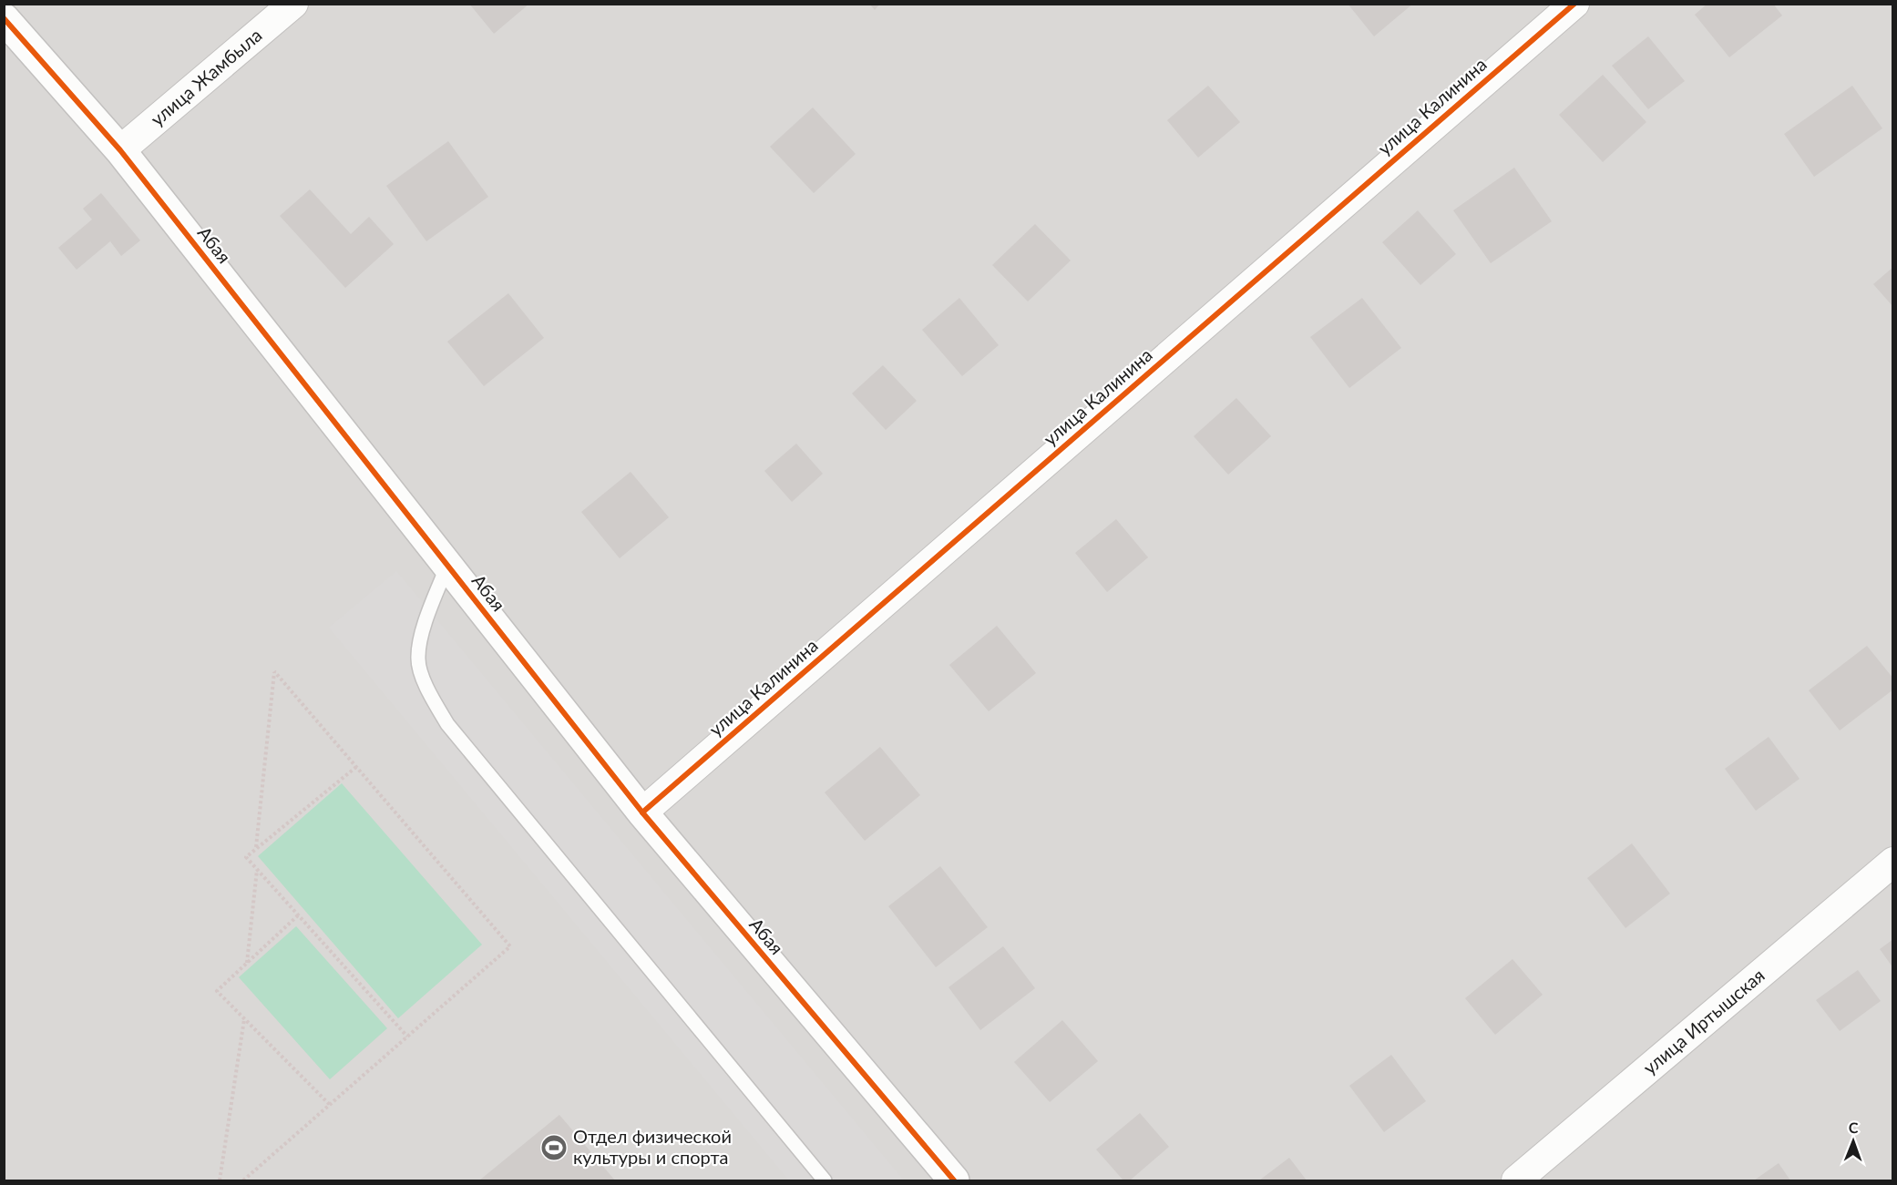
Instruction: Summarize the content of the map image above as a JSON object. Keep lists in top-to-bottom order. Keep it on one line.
{"streets":{"street":["улица Жамбыла","улица Калинина","Абая","улица Иртышская"]},"crossings":[["улица Жамбыла","Абая"],["улица Калинина","Абая"]],"places":{"sports":["Отдел физической культуры и спорта"]},"north":"top"}
